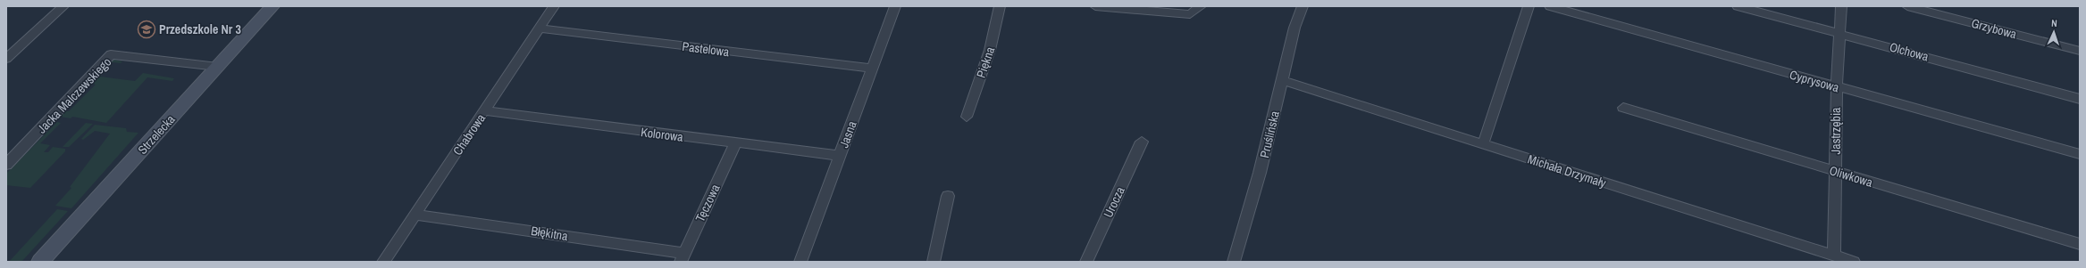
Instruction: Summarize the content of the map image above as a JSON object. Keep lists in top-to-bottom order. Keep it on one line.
{"streets":{"street":["Grzybowa","Pastelowa","Olchowa","Piękna","Cyprysowa","Jacka Malczewskiego","Jastrzębia","Strzelecka","Chabrowa","Kolorowa","Jasna","Pruślińska","Michała Drzymały","Oliwkowa","Urocza","Tęczowa","Błękitna"]},"crossings":[["Pastelowa","Chabrowa"],["Pastelowa","Jasna"],["Olchowa","Jastrzębia"],["Cyprysowa","Jastrzębia"],["Jacka Malczewskiego","Strzelecka"],["Jastrzębia","Michała Drzymały"],["Jastrzębia","Oliwkowa"],["Chabrowa","Kolorowa"],["Chabrowa","Błękitna"],["Kolorowa","Jasna"],["Kolorowa","Tęczowa"],["Pruślińska","Michała Drzymały"],["Tęczowa","Błękitna"]],"places":{"school or university":["Przedszkole Nr 3"]},"north":"top"}
